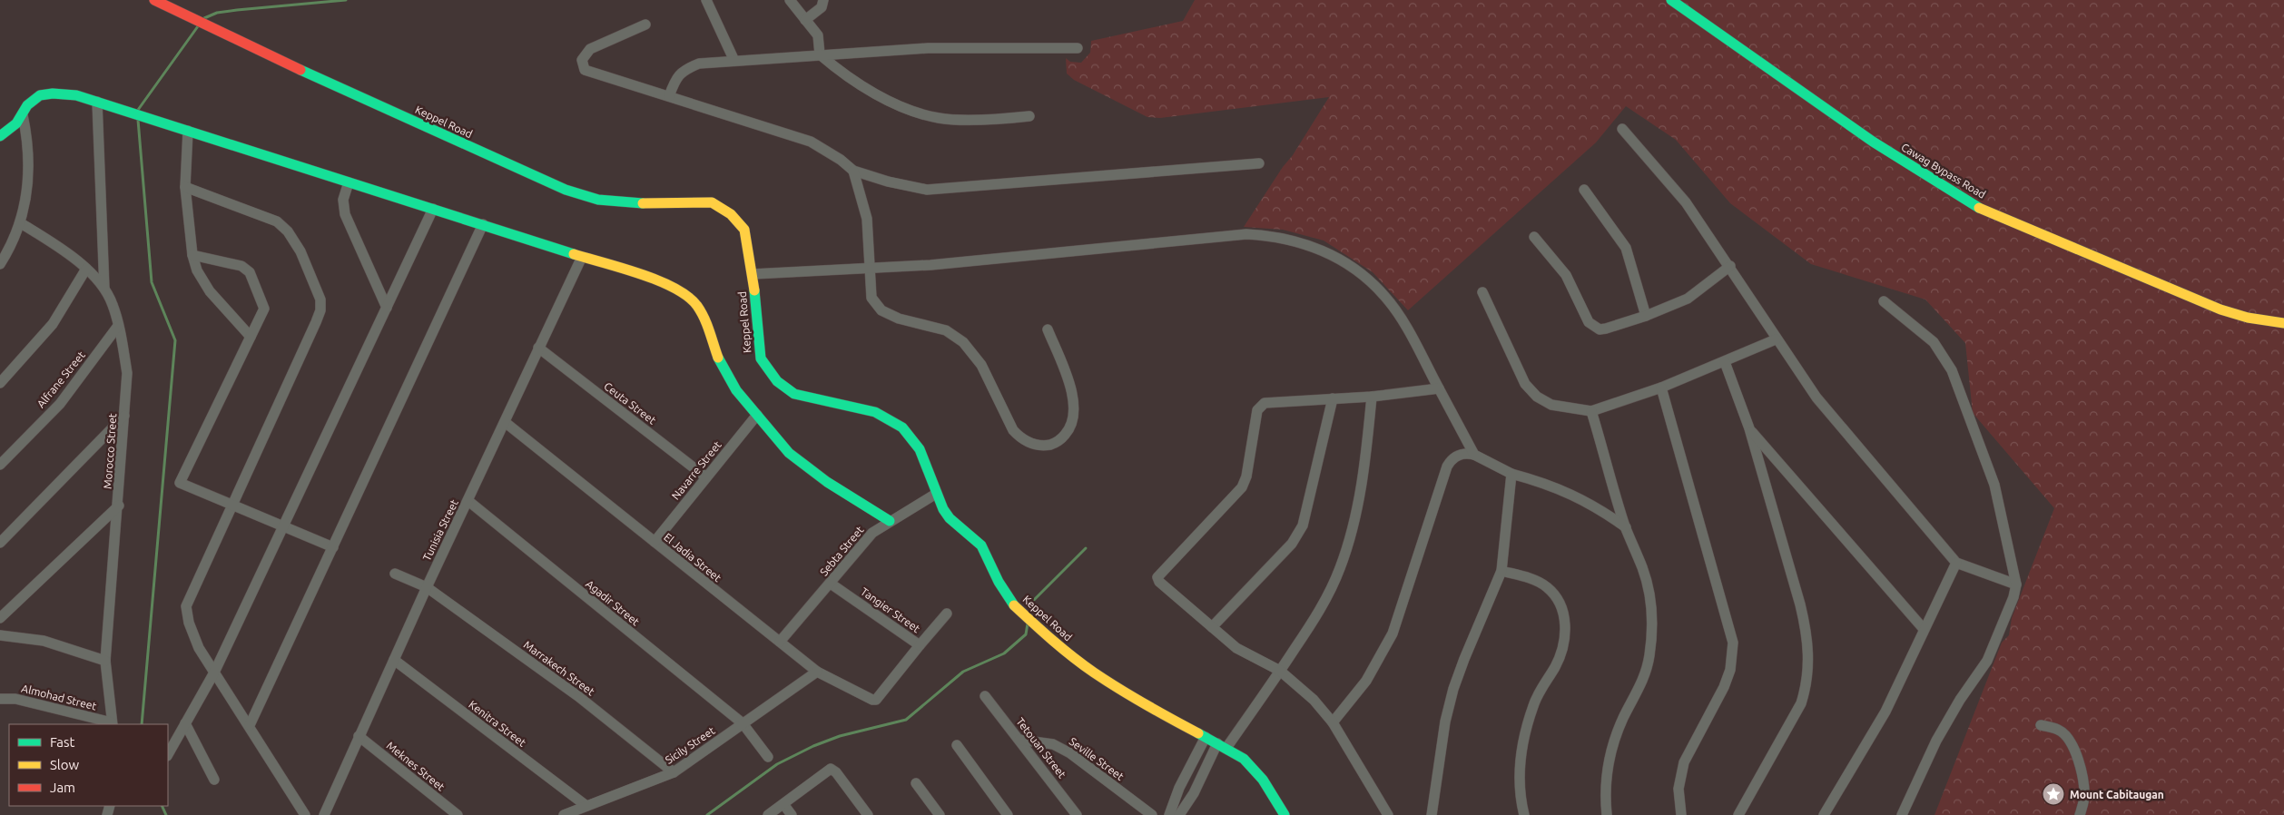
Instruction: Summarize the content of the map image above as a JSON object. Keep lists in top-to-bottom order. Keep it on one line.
{"streets":{"street":["Keppel Road","Cawag Bypass Road","Alfrane Street","Ceuta Street","Morocco Street","Navarre Street","Tunisia Street","Sebta Street","El Jadia Street","Agadir Street","Tangier Street","Marrakech Street","Almohad Street","Kenitra Street","Sicily Street","Tetouan Street","Seville Street","Meknes Street"]},"crossings":[["Keppel Road","Sebta Street"],["Alfrane Street","Morocco Street"],["Ceuta Street","Navarre Street"],["Ceuta Street","Tunisia Street"],["Morocco Street","Almohad Street"],["Navarre Street","El Jadia Street"],["Tunisia Street","El Jadia Street"],["Tunisia Street","Agadir Street"],["Tunisia Street","Marrakech Street"],["Tunisia Street","Kenitra Street"],["Tunisia Street","Meknes Street"],["Sebta Street","El Jadia Street"],["Sebta Street","Tangier Street"],["El Jadia Street","Tangier Street"],["El Jadia Street","Sicily Street"],["Agadir Street","Sicily Street"],["Marrakech Street","Sicily Street"],["Kenitra Street","Sicily Street"],["Tetouan Street","Seville Street"]],"places":{"place":["Mount Cabitaugan"]},"legend":["Fast","Slow","Jam"]}
